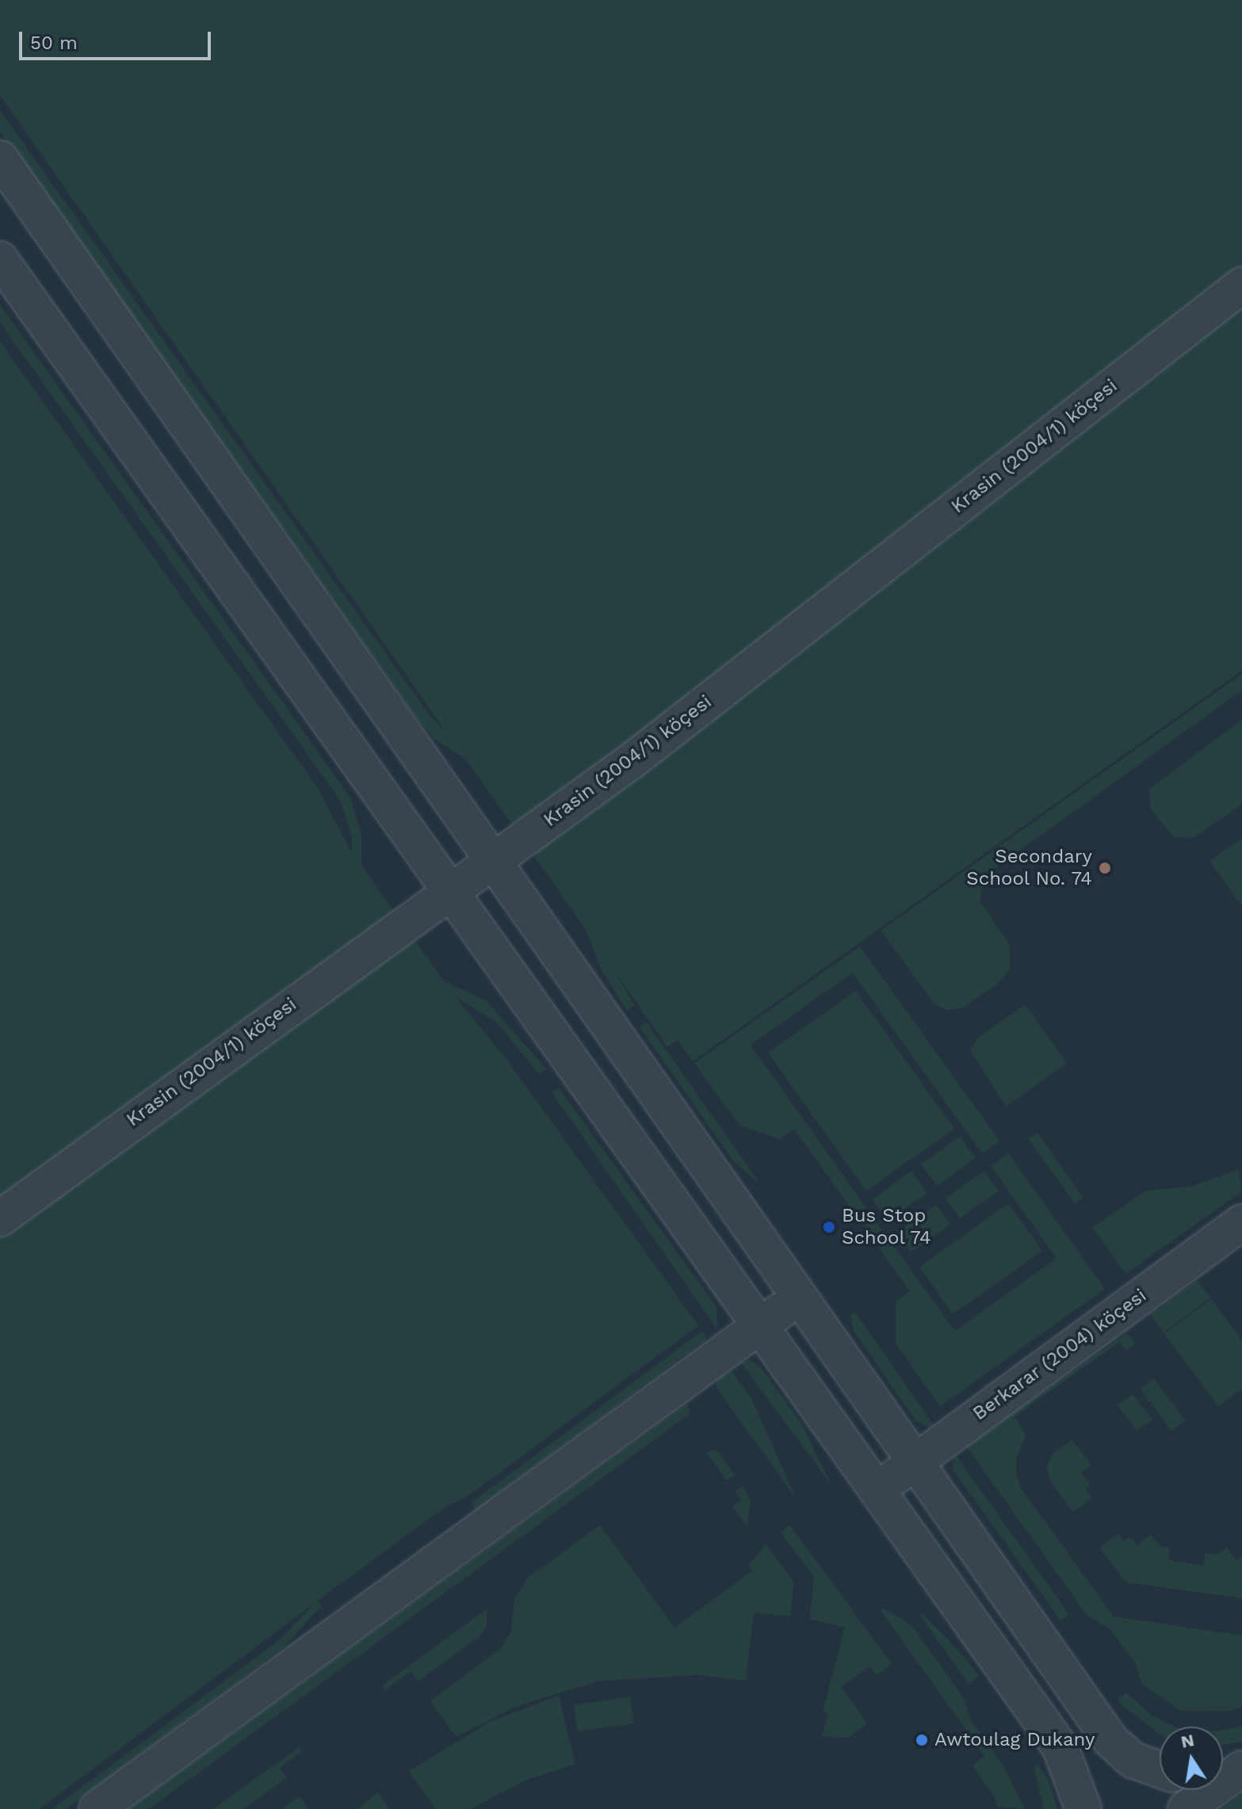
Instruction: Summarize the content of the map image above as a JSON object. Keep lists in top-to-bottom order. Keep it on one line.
{"streets":{"street":["Krasin (2004/1) köçesi","Berkarar (2004) köçesi"]},"places":["Secondary School No. 74","Bus Stop School 74","Awtoulag Dukany"],"scale_bar":"50 m","north":"top"}
